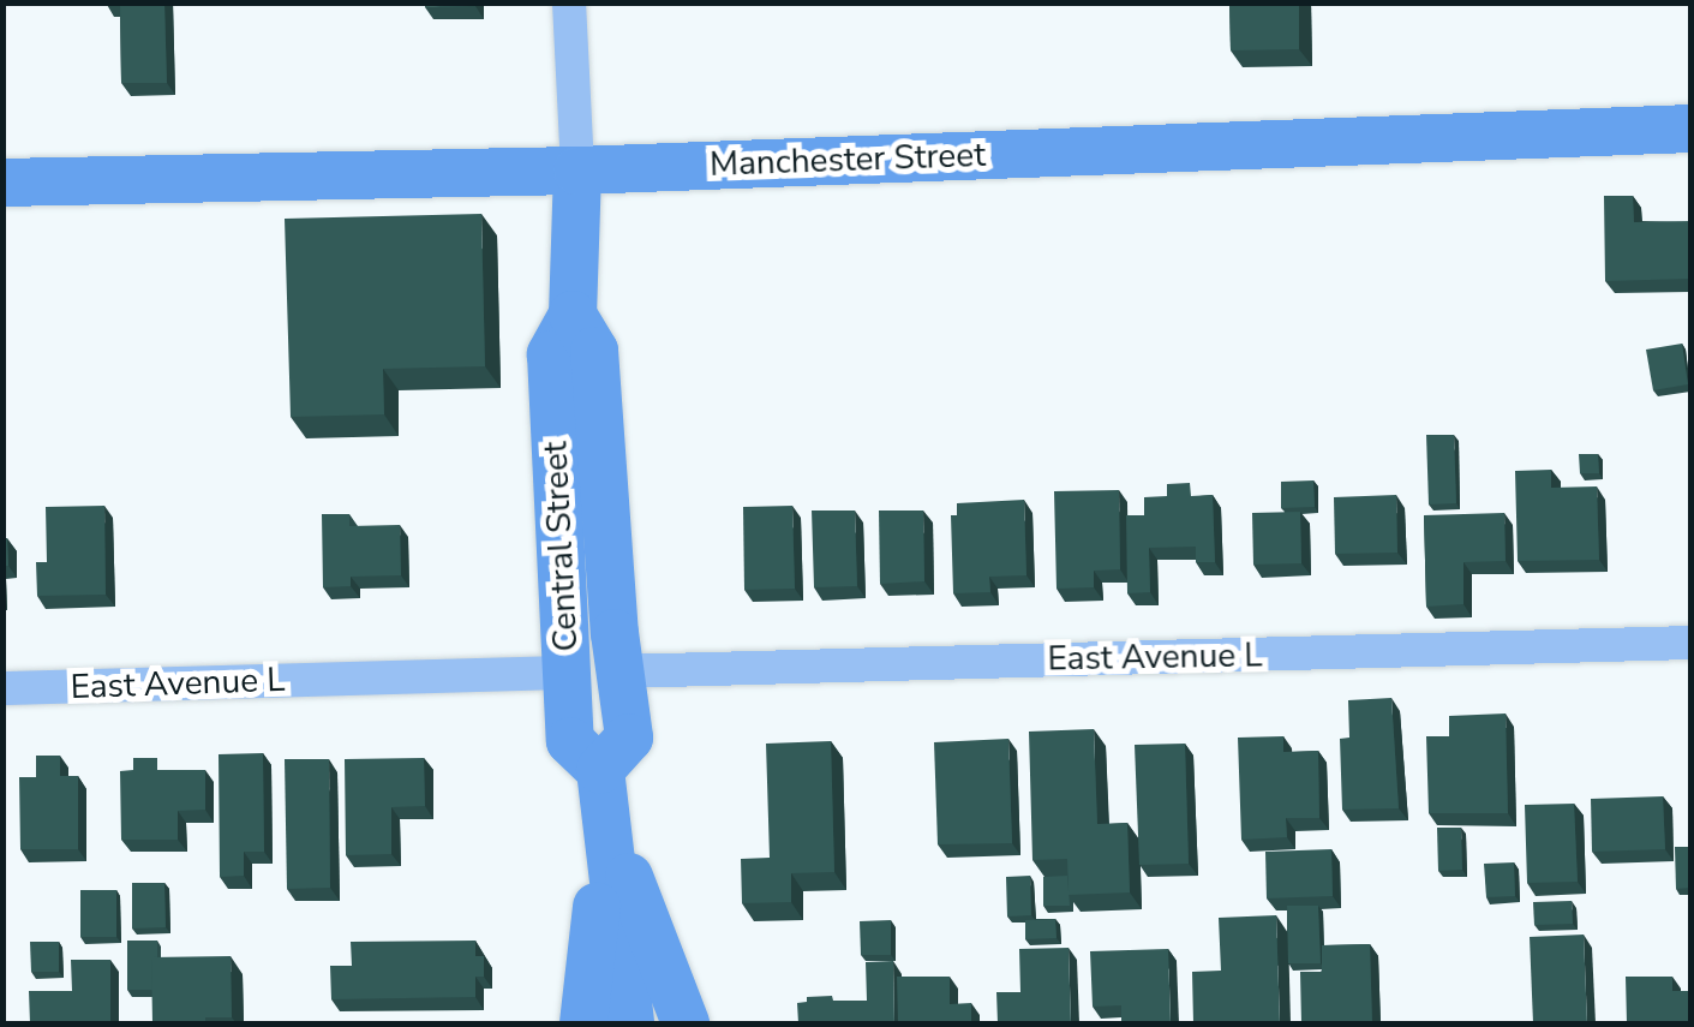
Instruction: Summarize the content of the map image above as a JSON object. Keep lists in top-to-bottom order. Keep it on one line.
{"streets":{"main road":["Manchester Street","Central Street"],"street":["East Avenue L"]},"crossings":[["Manchester Street","Central Street"],["Central Street","East Avenue L"]]}
